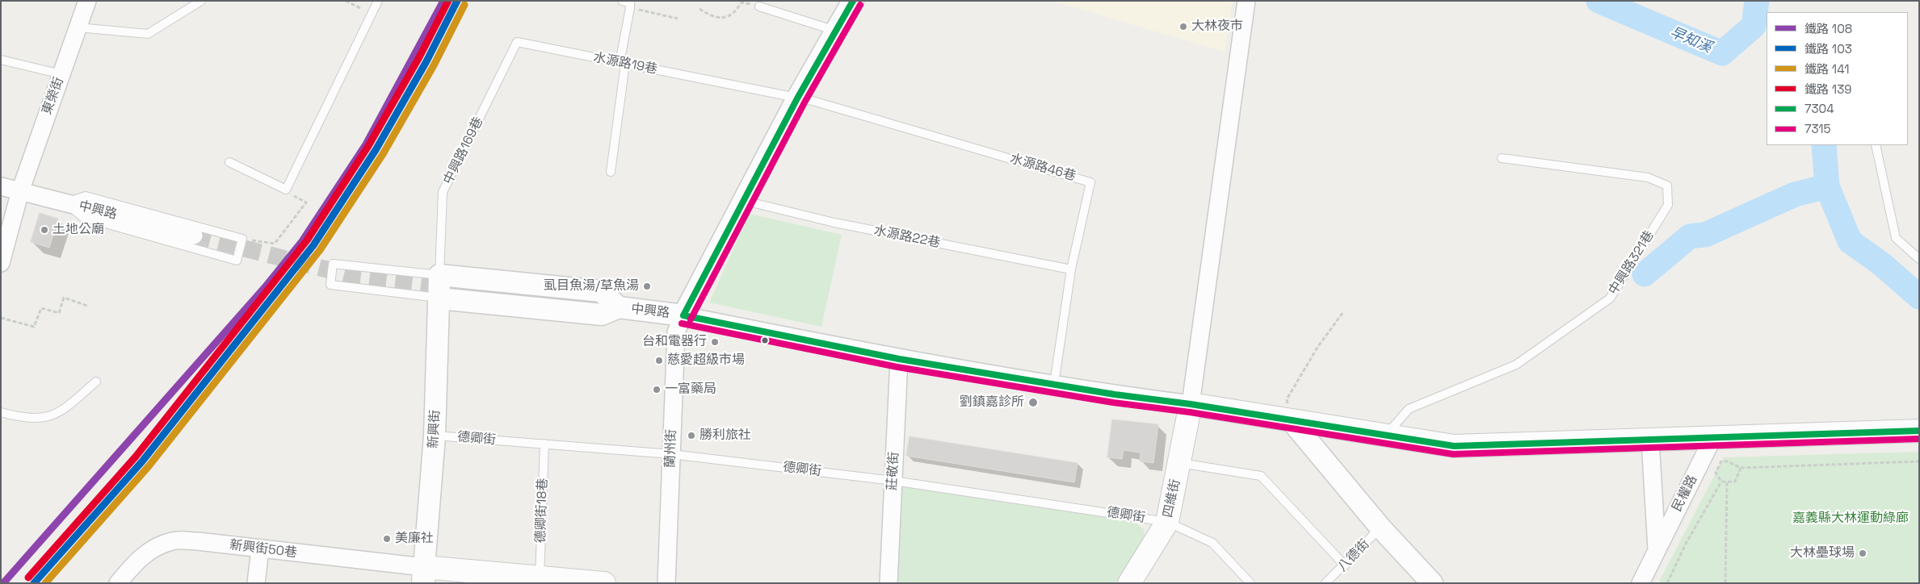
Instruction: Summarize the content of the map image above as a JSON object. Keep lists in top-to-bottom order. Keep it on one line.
{"streets":{"main road":["中興路","四維街"],"street":["東榮街","新興街","蘭州街","莊敬街","民權路","新興街50巷"],"lane":["水源路19巷","中興路169巷","水源路46巷","水源路22巷","中興路321巷","德卿街","德卿街18巷","八德街"]},"crossings":[["水源路19巷","中興路169巷"],["水源路19巷","水源路46巷"],["東榮街","中興路"],["中興路169巷","新興街"],["水源路46巷","中興路"],["水源路46巷","水源路22巷"],["中興路","中興路321巷"],["中興路","蘭州街"],["中興路","莊敬街"],["中興路","民權路"],["中興路","四維街"],["新興街","德卿街"],["新興街","新興街50巷"],["德卿街","蘭州街"],["德卿街","莊敬街"],["德卿街","四維街"],["德卿街","德卿街18巷"]],"water":["早知溪"],"parks":["嘉義縣大林運動綠廊"],"places":["大林夜市","土地公廟","虱目魚湯/草魚湯","台和電器行","慈愛超級市場","一富藥局","劉鎮嘉診所","勝利旅社","美廉社","大林壘球場"],"lines":["rail line 108","rail line 103","rail line 139","transit line 7304","rail line 141","transit line 7315"],"legend":["鐵路 108","鐵路 103","鐵路 141","鐵路 139","7304","7315"]}
